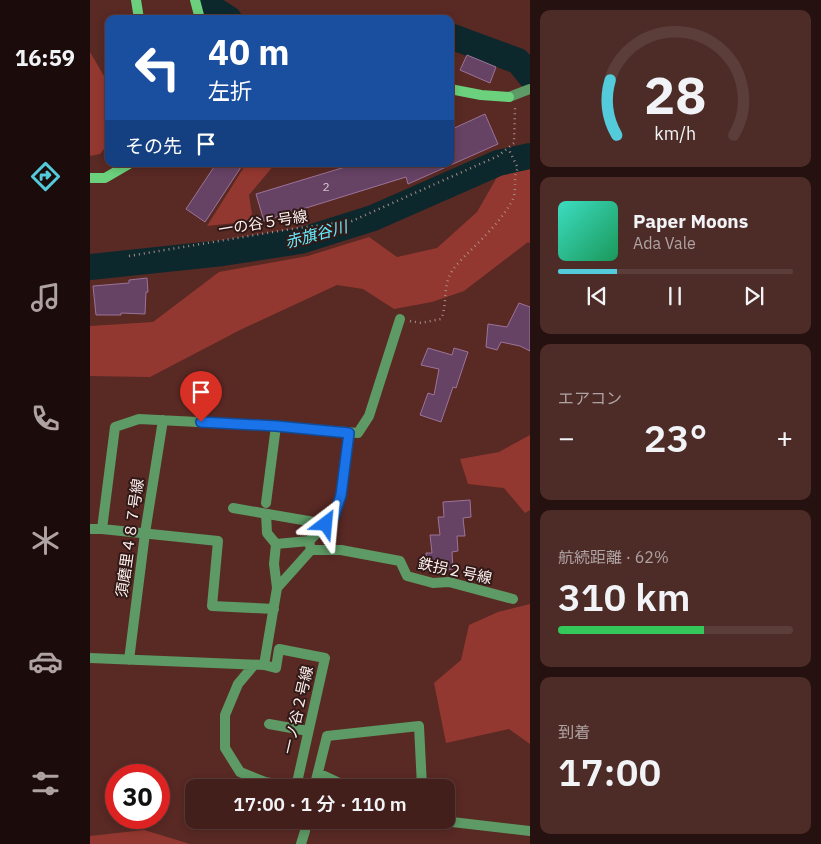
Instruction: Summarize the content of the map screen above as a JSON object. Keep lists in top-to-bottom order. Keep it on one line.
{"streets":{"street":["須磨里４８７号線","鉄拐２号線","一ノ谷２号線"],"path":["一の谷５号線"]},"water":["赤旗谷川"],"house_numbers":["2"],"page":{"tabs":"16:59","turn":["40 m","左折"],"then":"その先","song":["Paper Moons","Ada Vale"],"tile":["エアコン",["航続距離 · 62%","310 km"],["到着","17:00"]],"heat":["−","23°","+"],"limit":"30","trip":"17:00 · 1 分 · 110 m","gauge":["28","km/h"]}}
